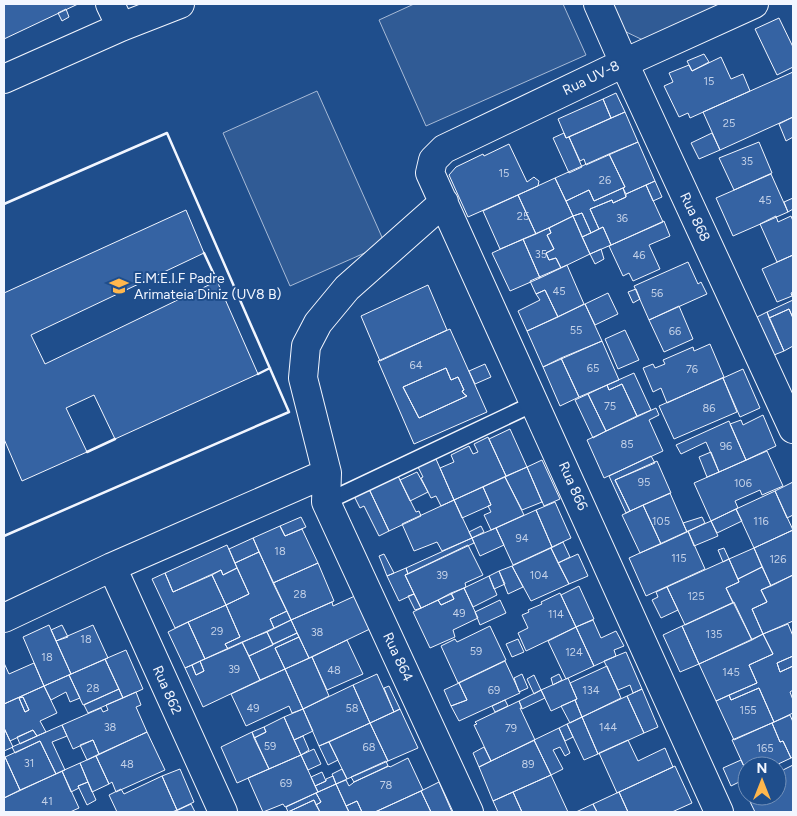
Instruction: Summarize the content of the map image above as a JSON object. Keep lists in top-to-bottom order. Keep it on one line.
{"streets":{"street":["Rua UV-8","Rua 868","Rua 866","Rua 864","Rua 862"]},"crossings":[["Rua UV-8","Rua 868"],["Rua UV-8","Rua 866"]],"places":{"school or university":["E.M.E.I.F Padre Arimateia Diniz (UV8 B)"]},"house_numbers":["15","25","35","15","26","45","25","36","35","46","45","56","55","66","64","65","76","75","86","85","96","95","106","105","116","94","18","115","126","39","104","28","125","49","114","29","38","135","18","59","124","18","39","48","145","28","69","134","49","58","155","38","144","79","59","68","165","31","48","89","69","78","41"],"north":"top"}
